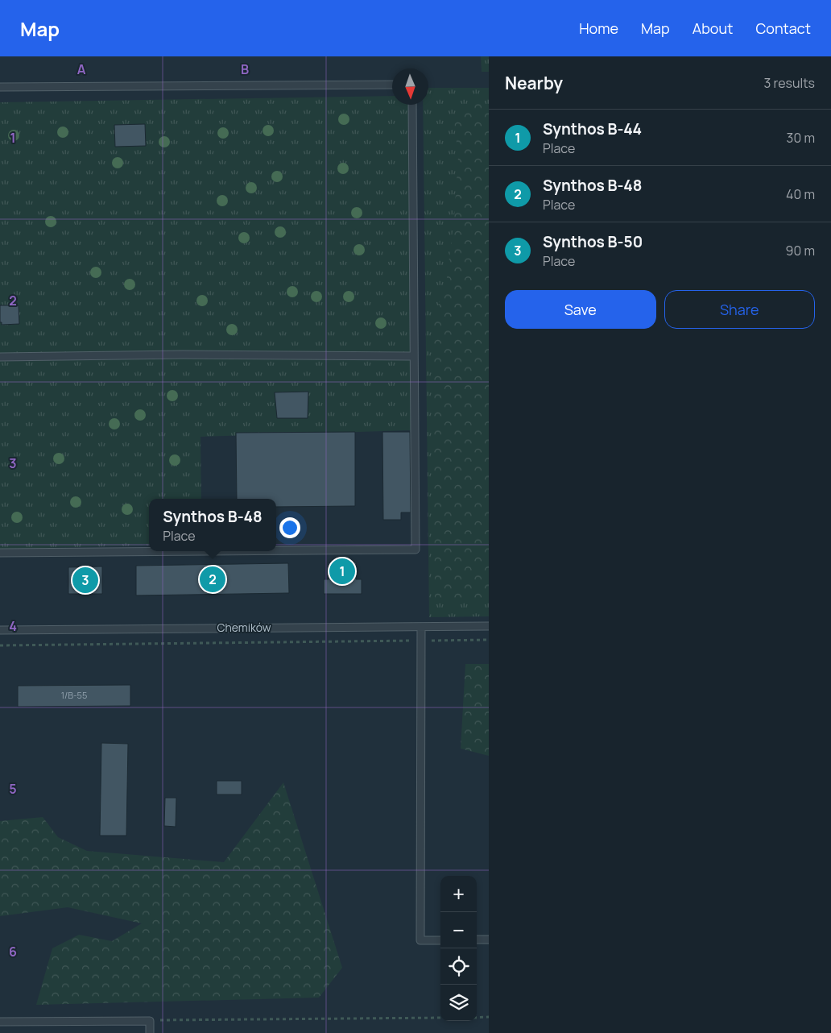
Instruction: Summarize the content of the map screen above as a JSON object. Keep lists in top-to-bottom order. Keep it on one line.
{"streets":{"lane":["Chemików"]},"house_numbers":["1/B-55"],"north":"bottom","page":{"header":"Map","nav":["Home","Map","About","Contact"],"heading":["Nearby","3 results"],"list":[{"mark":"1","name":"Synthos B-44","note":"Place","value":"30 m"},{"mark":"2","name":"Synthos B-48","note":"Place","value":"40 m"},{"mark":"3","name":"Synthos B-50","note":"Place","value":"90 m"}],"buttons":["Save","Share"],"popup":["Synthos B-48","Place"],"pins":["1","2","3"],"map_buttons":["+","−"]},"grid":{"columns":["A","B"],"rows":["1","2","3","4","5","6"]}}
